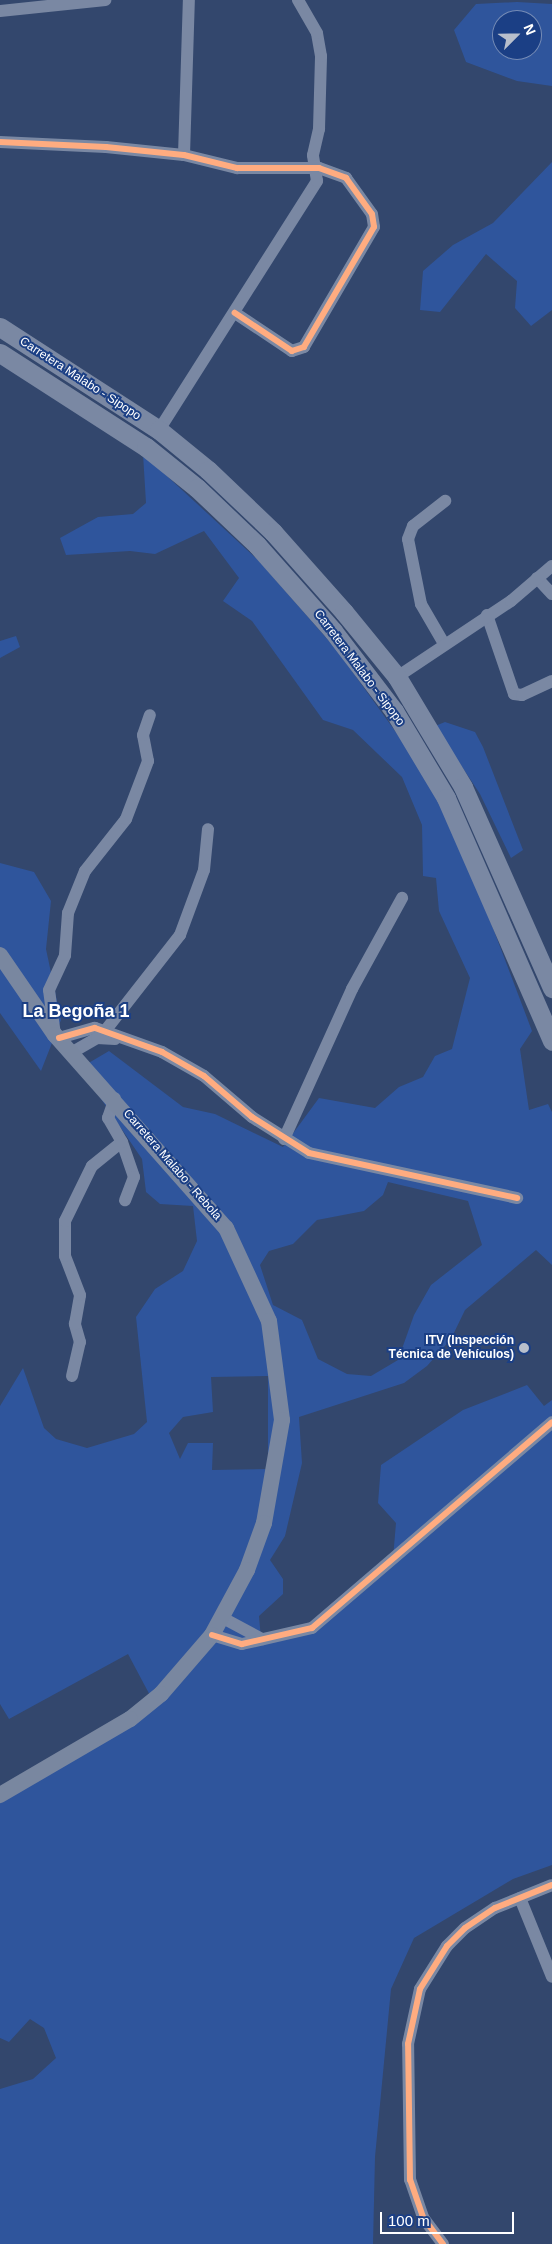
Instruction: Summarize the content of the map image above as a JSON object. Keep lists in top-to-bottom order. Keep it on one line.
{"streets":{"highway":["Carretera Malabo - Sipopo"],"main road":["Carretera Malabo - Rebola"]},"districts":["La Begoña 1"],"places":["ITV (Inspección Técnica de Vehículos)"],"scale_bar":"100 m","north":"top right"}
